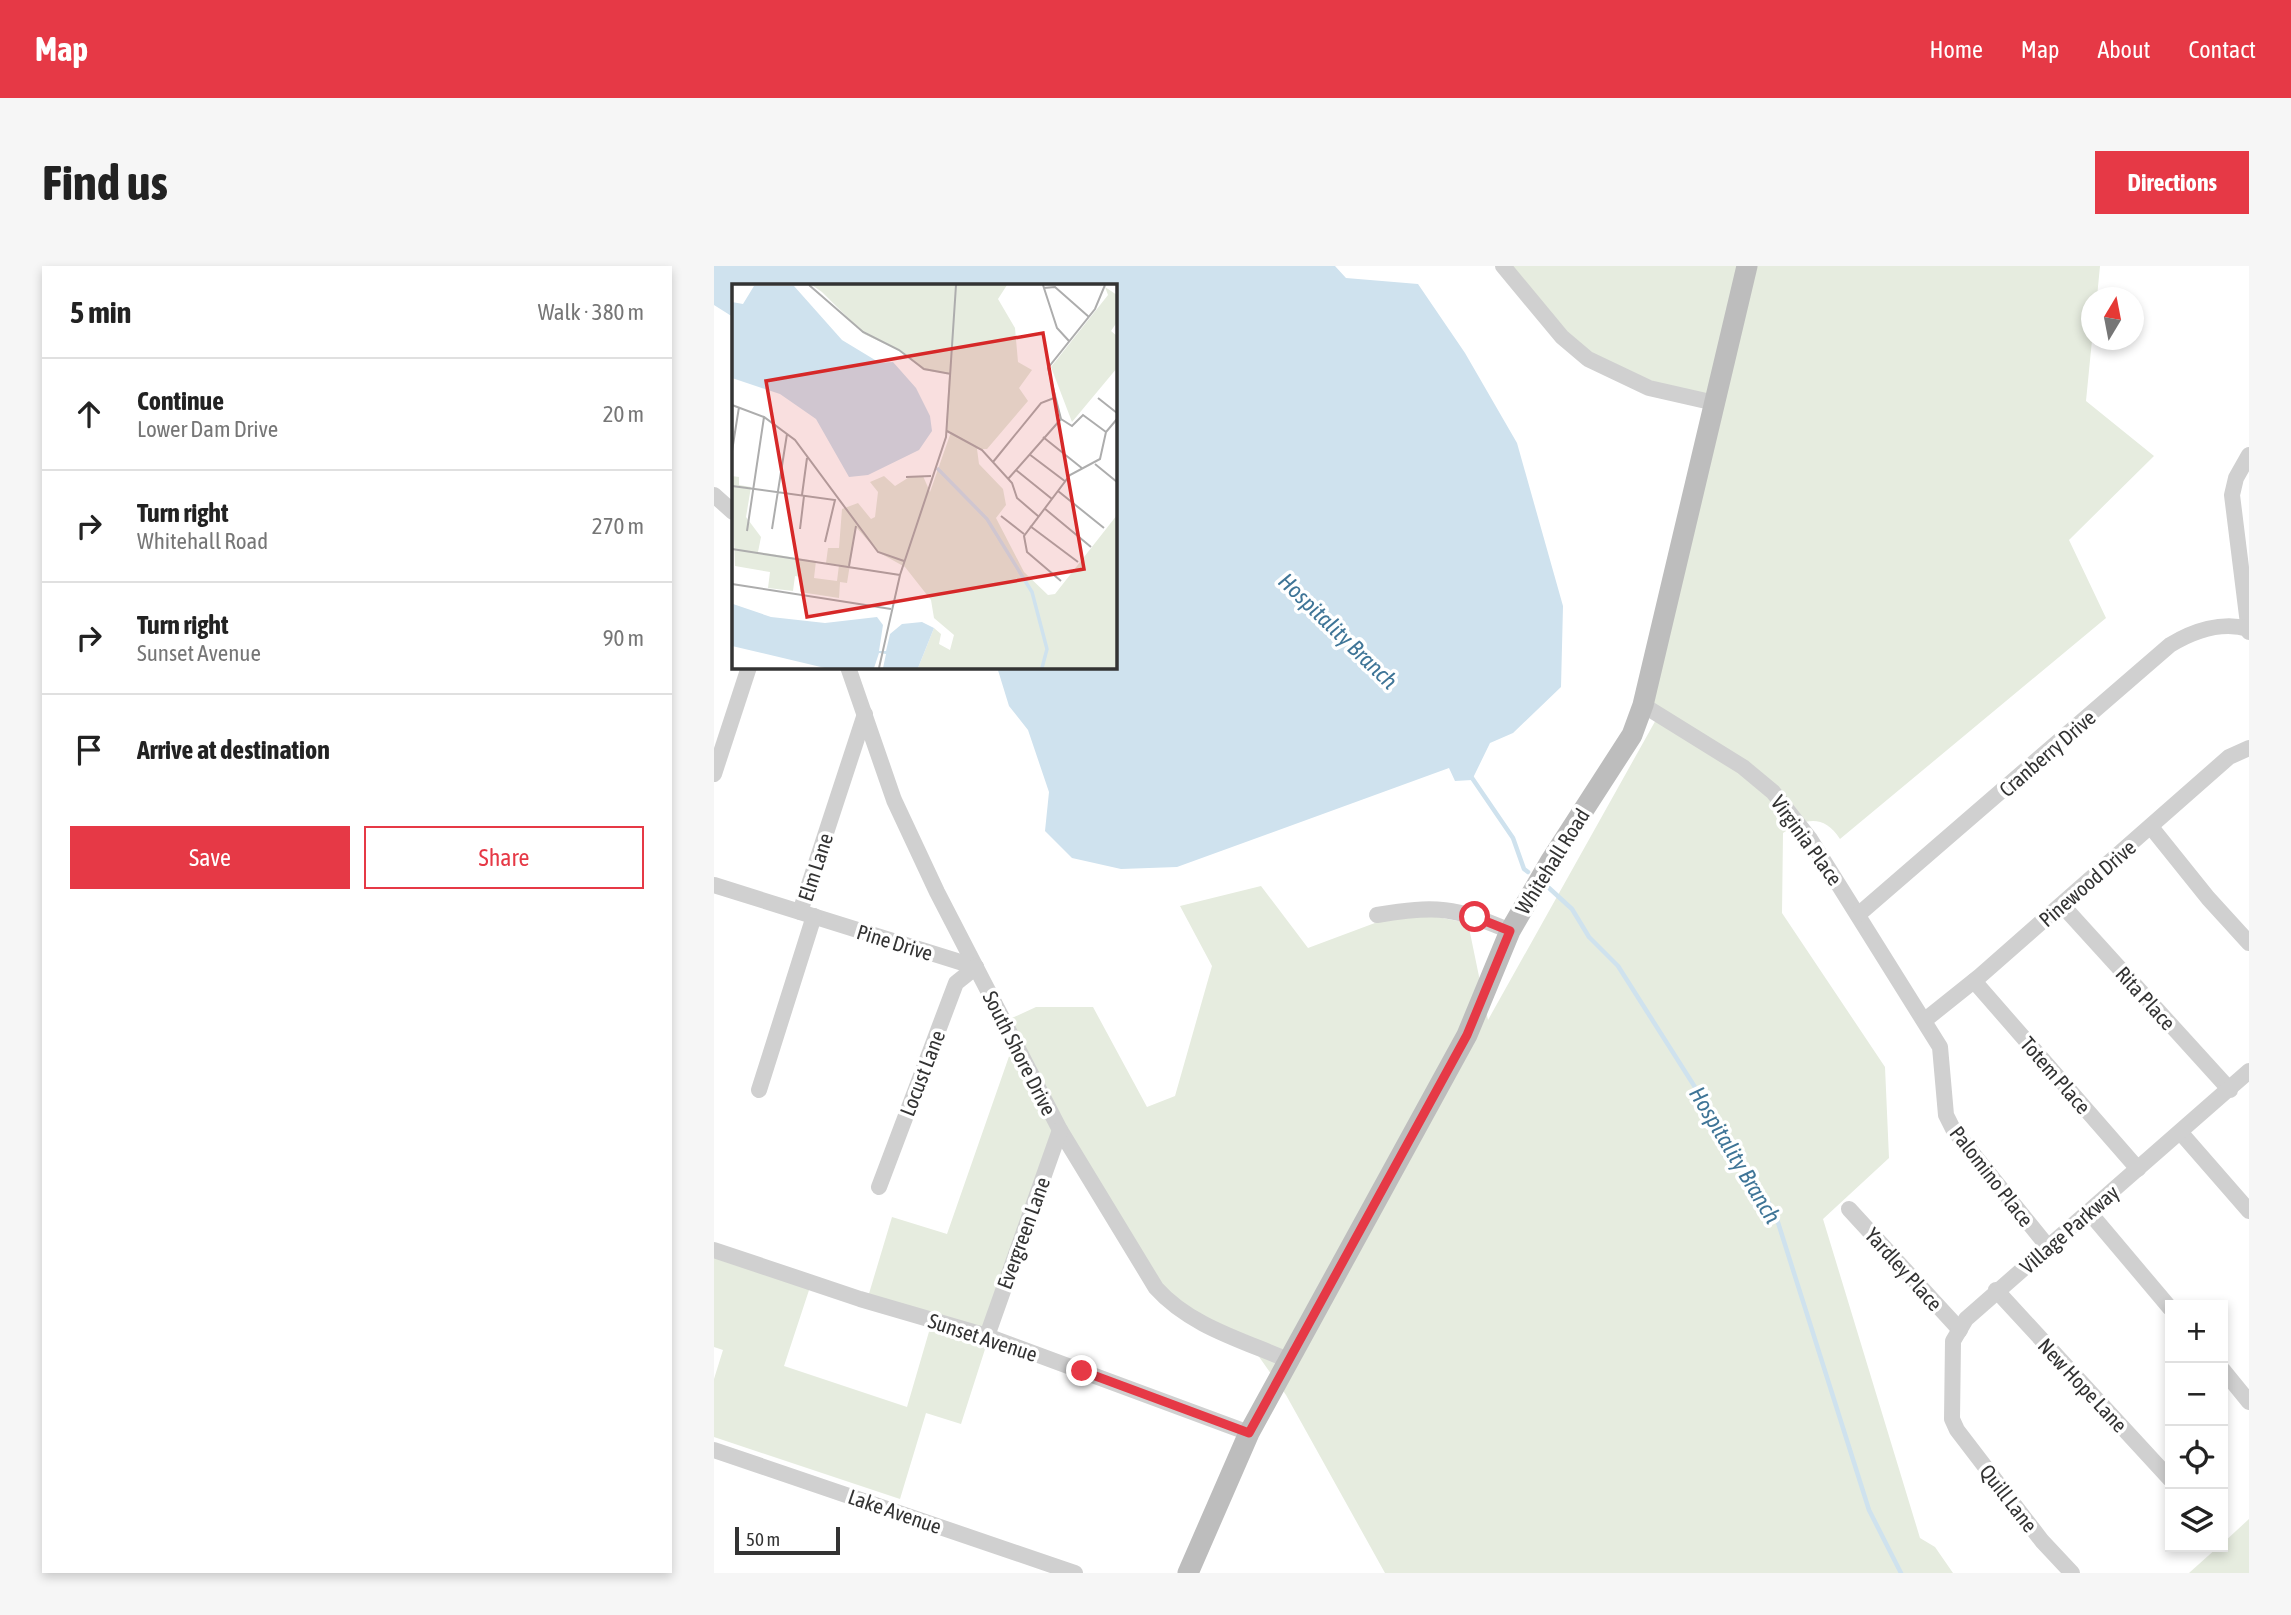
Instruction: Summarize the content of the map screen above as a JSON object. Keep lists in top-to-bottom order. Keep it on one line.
{"streets":{"street":["Cranberry Drive","Virginia Place","Whitehall Road","Elm Lane","Pinewood Drive","Pine Drive","Rita Place","South Shore Drive","Locust Lane","Totem Place","Palomino Place","Village Parkway","Evergreen Lane","Yardley Place","Sunset Avenue","New Hope Lane","Quill Lane","Lake Avenue"]},"crossings":[["Cranberry Drive","Virginia Place"],["Virginia Place","Whitehall Road"],["Virginia Place","Pinewood Drive"],["Virginia Place","Palomino Place"],["Whitehall Road","South Shore Drive"],["Whitehall Road","Sunset Avenue"],["Elm Lane","Pine Drive"],["Elm Lane","South Shore Drive"],["Pinewood Drive","Rita Place"],["Pinewood Drive","Totem Place"],["Pinewood Drive","Palomino Place"],["Pine Drive","South Shore Drive"],["Pine Drive","Locust Lane"],["Rita Place","Village Parkway"],["South Shore Drive","Locust Lane"],["South Shore Drive","Evergreen Lane"],["Totem Place","Village Parkway"],["Palomino Place","Village Parkway"],["Village Parkway","Yardley Place"],["Village Parkway","New Hope Lane"],["Village Parkway","Quill Lane"],["Evergreen Lane","Sunset Avenue"],["Yardley Place","Quill Lane"]],"water":["Hospitality Branch"],"scale_bar":"50 m","north":"top","page":{"header":"Map","nav":["Home","Map","About","Contact"],"buttons":["Directions",["Save","Share"]],"title":"Find us","heading":["5 min","Walk · 380 m"],"list":[["Continue","Lower Dam Drive","20 m"],["Turn right","Whitehall Road","270 m"],["Turn right","Sunset Avenue","90 m"],"Arrive at destination"],"map_buttons":["+","−"],"scale":"50 m"}}
